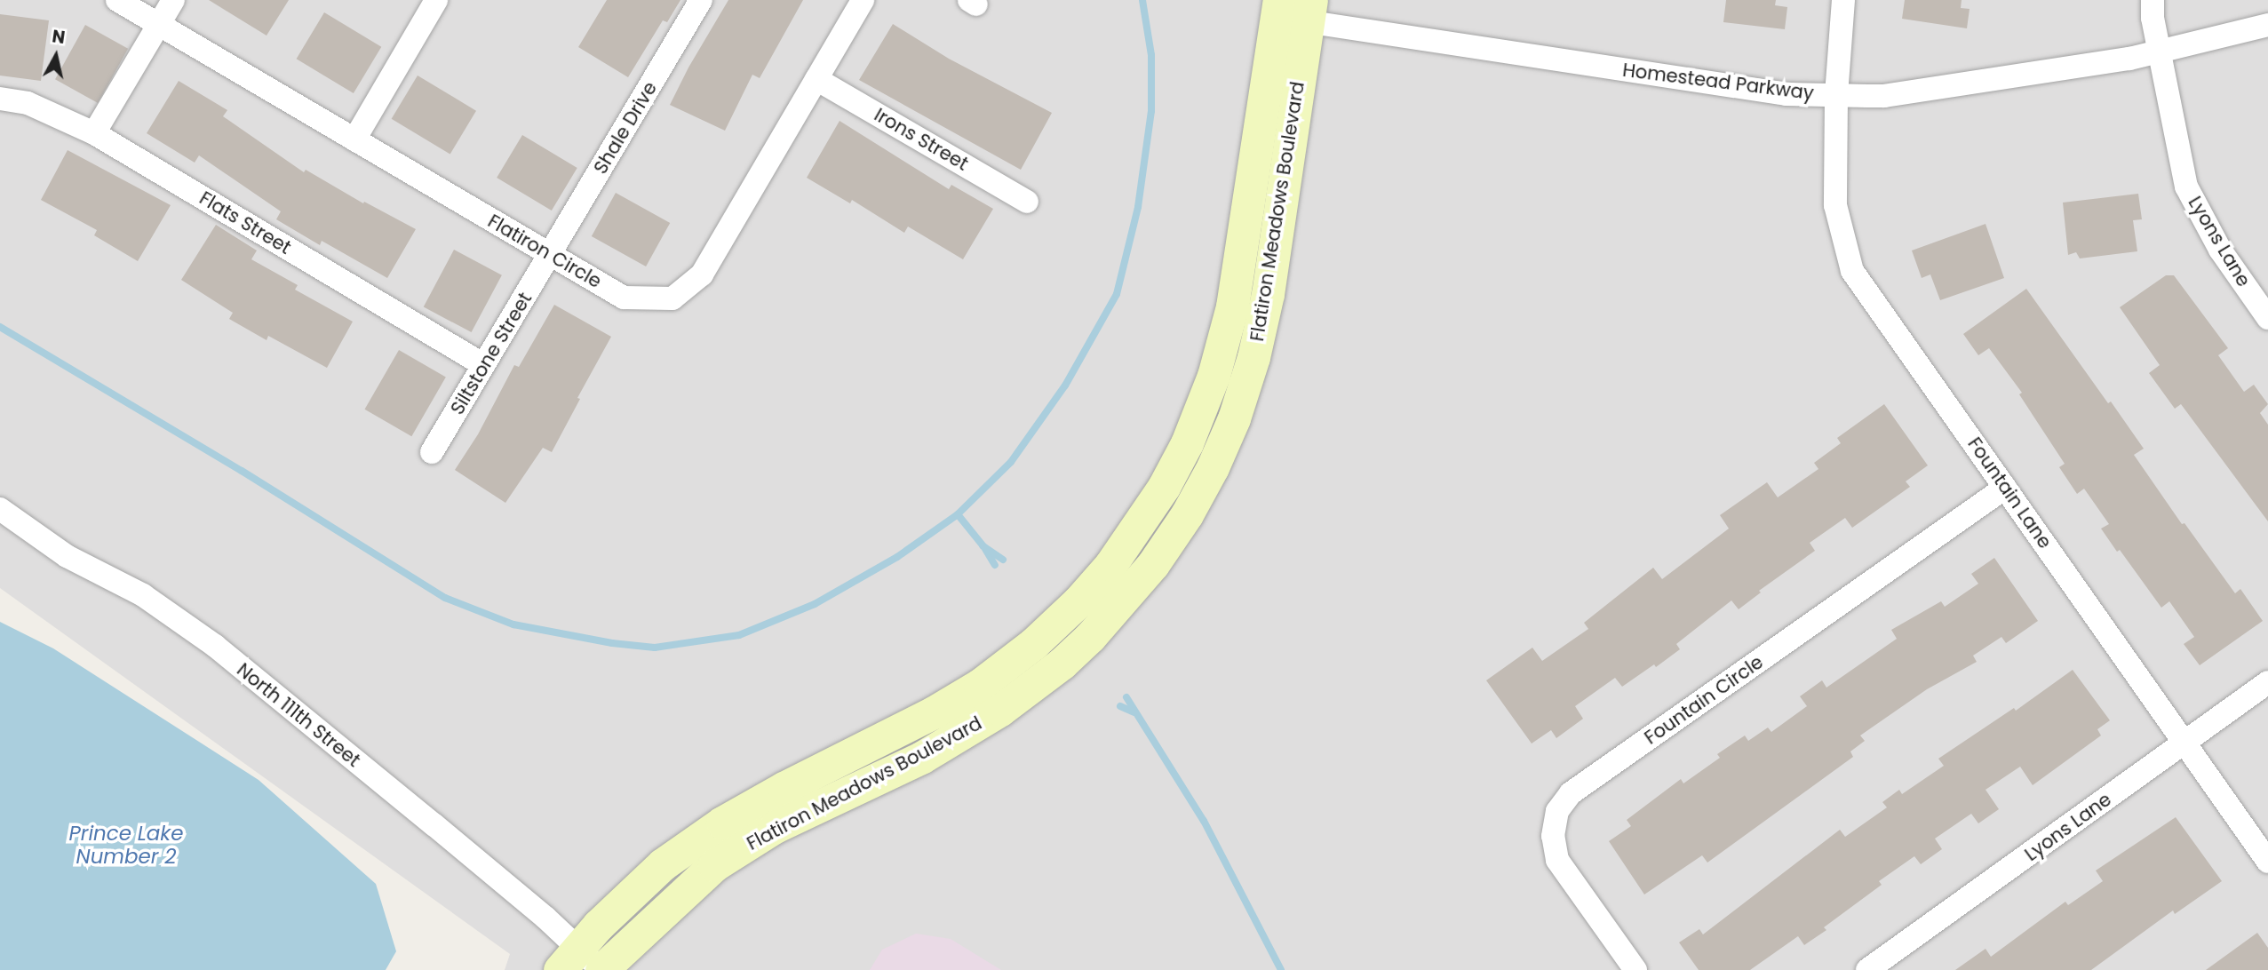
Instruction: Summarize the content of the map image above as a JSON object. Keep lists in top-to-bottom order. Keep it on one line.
{"streets":{"street":["Homestead Parkway","Shale Drive","Irons Street","Flatiron Meadows Boulevard","Flats Street","Lyons Lane","Flatiron Circle","Siltstone Street","Fountain Lane","Fountain Circle","North 111th Street"]},"crossings":[["Homestead Parkway","Flatiron Meadows Boulevard"],["Homestead Parkway","Lyons Lane"],["Homestead Parkway","Fountain Lane"],["Shale Drive","Flatiron Circle"],["Shale Drive","Siltstone Street"],["Irons Street","Flatiron Circle"],["Flatiron Meadows Boulevard","North 111th Street"],["Flats Street","Siltstone Street"],["Lyons Lane","Fountain Lane"],["Flatiron Circle","Siltstone Street"],["Fountain Lane","Fountain Circle"]],"water":["Prince Lake Number 2"],"north":"top"}
